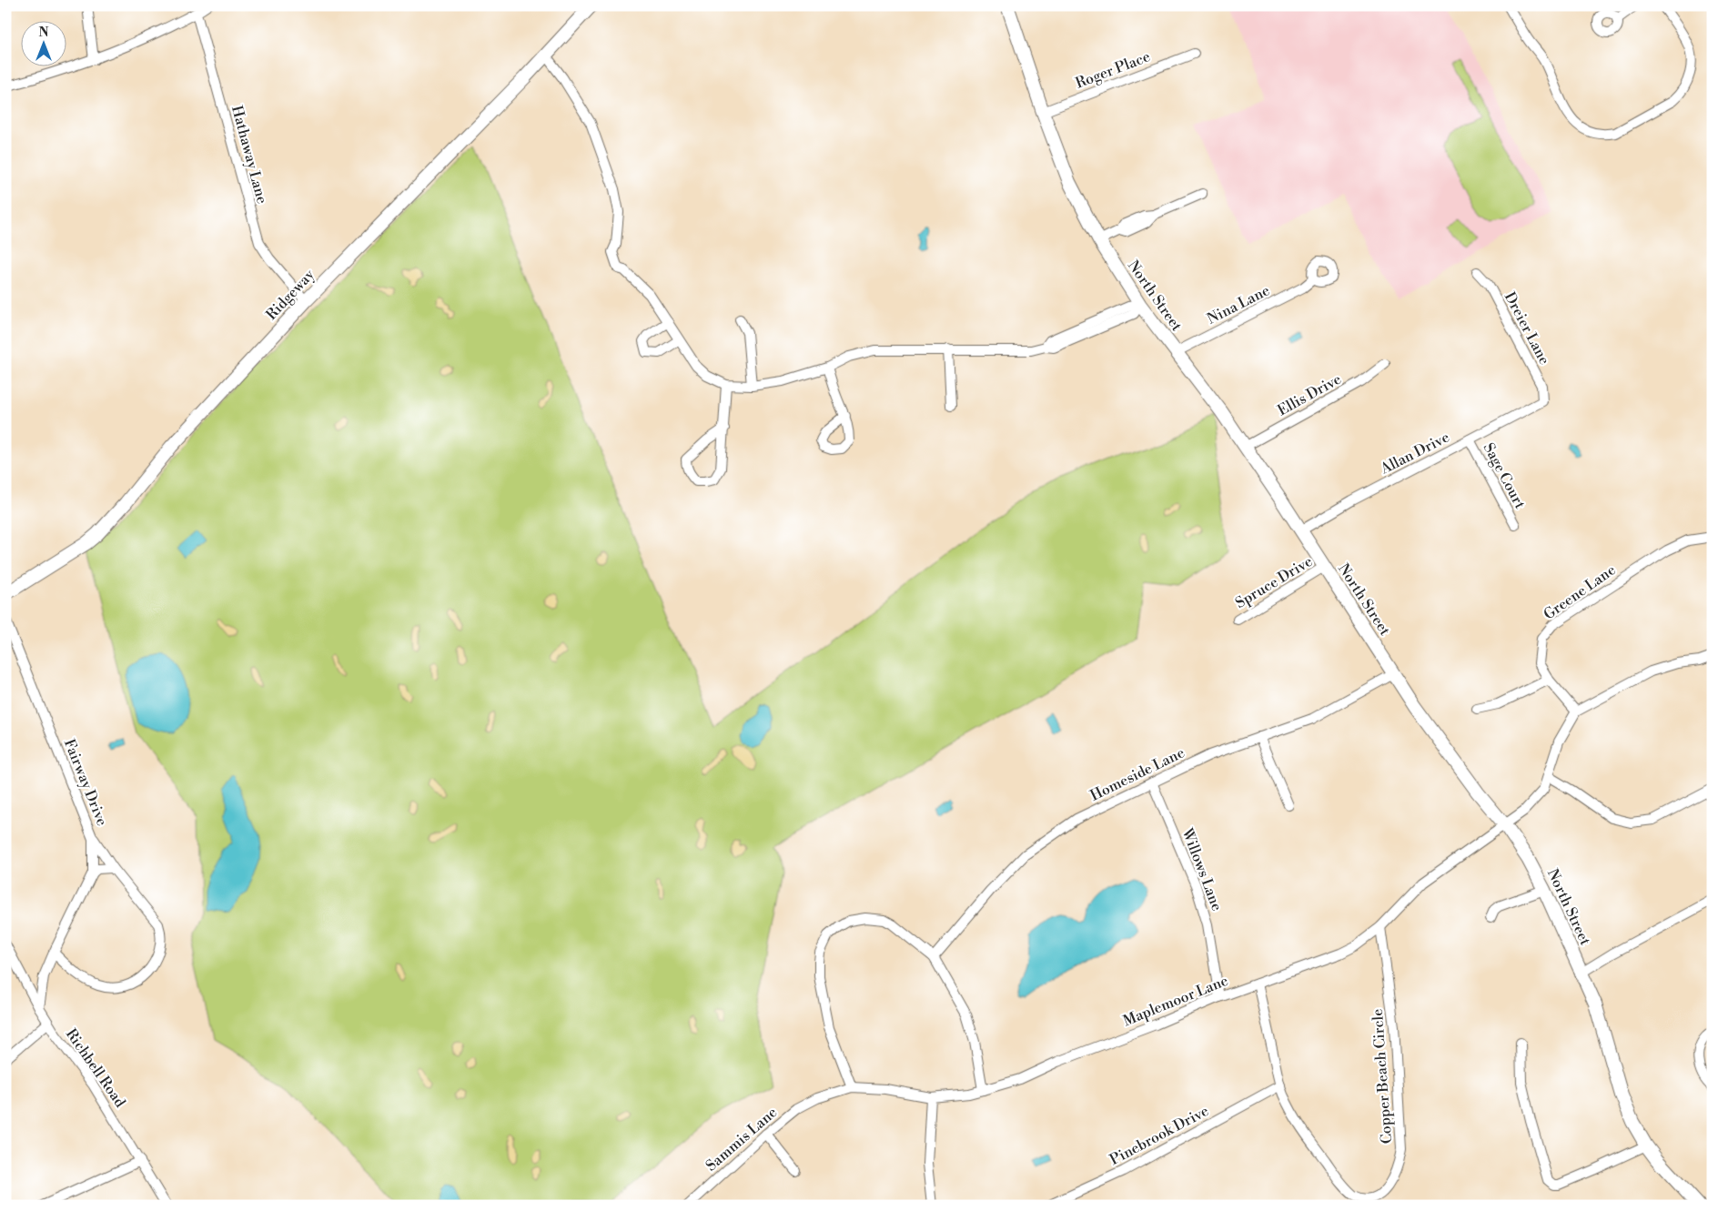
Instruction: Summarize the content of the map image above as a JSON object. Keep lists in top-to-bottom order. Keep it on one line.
{"streets":{"main road":["Ridgeway","North Street"],"street":["Roger Place","Hathaway Lane","Nina Lane","Dreier Lane","Ellis Drive","Allan Drive","Sage Court","Spruce Drive","Greene Lane","Homeside Lane","Fairway Drive","Willows Lane","Maplemoor Lane","Richbell Road","Copper Beach Circle","Pinebrook Drive","Sammis Lane"]},"crossings":[["Roger Place","North Street"],["Hathaway Lane","Ridgeway"],["North Street","Nina Lane"],["North Street","Ellis Drive"],["North Street","Allan Drive"],["North Street","Spruce Drive"],["North Street","Homeside Lane"],["North Street","Maplemoor Lane"],["Dreier Lane","Allan Drive"],["Allan Drive","Sage Court"],["Greene Lane","Maplemoor Lane"],["Homeside Lane","Willows Lane"],["Fairway Drive","Richbell Road"],["Willows Lane","Maplemoor Lane"],["Maplemoor Lane","Copper Beach Circle"],["Maplemoor Lane","Sammis Lane"],["Copper Beach Circle","Pinebrook Drive"]],"north":"top"}
